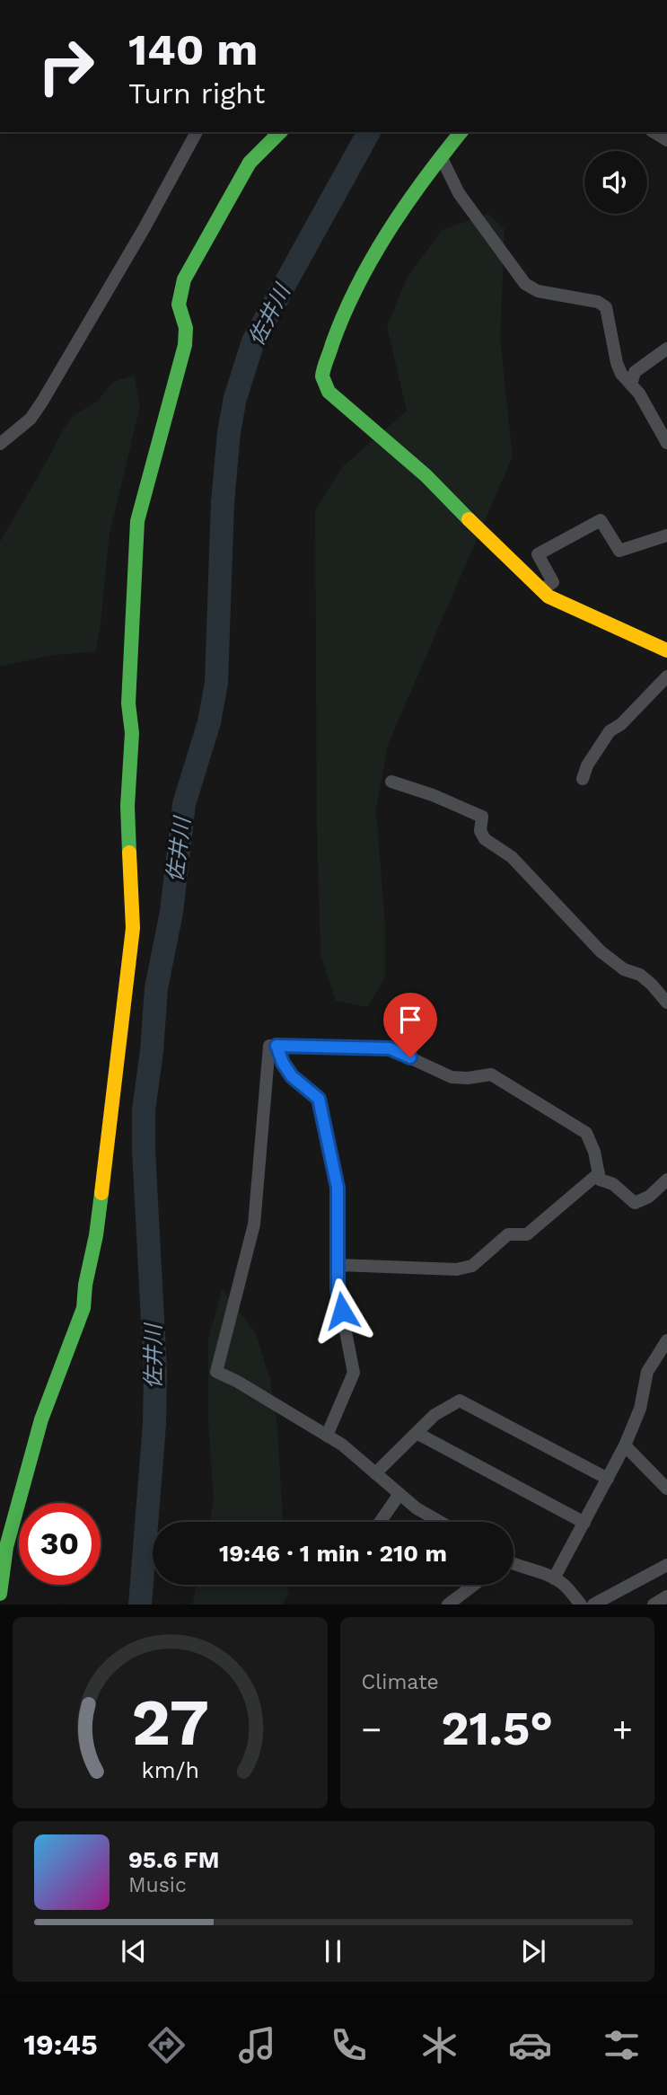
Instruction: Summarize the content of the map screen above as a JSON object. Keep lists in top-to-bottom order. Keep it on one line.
{"water":["佐井川"],"page":{"turn":["140 m","Turn right"],"limit":"30","trip":"19:46 · 1 min · 210 m","tile":"Climate","heat":["−","21.5°","+"],"song":["95.6 FM","Music"],"tabs":"19:45","gauge":["27","km/h"]}}
